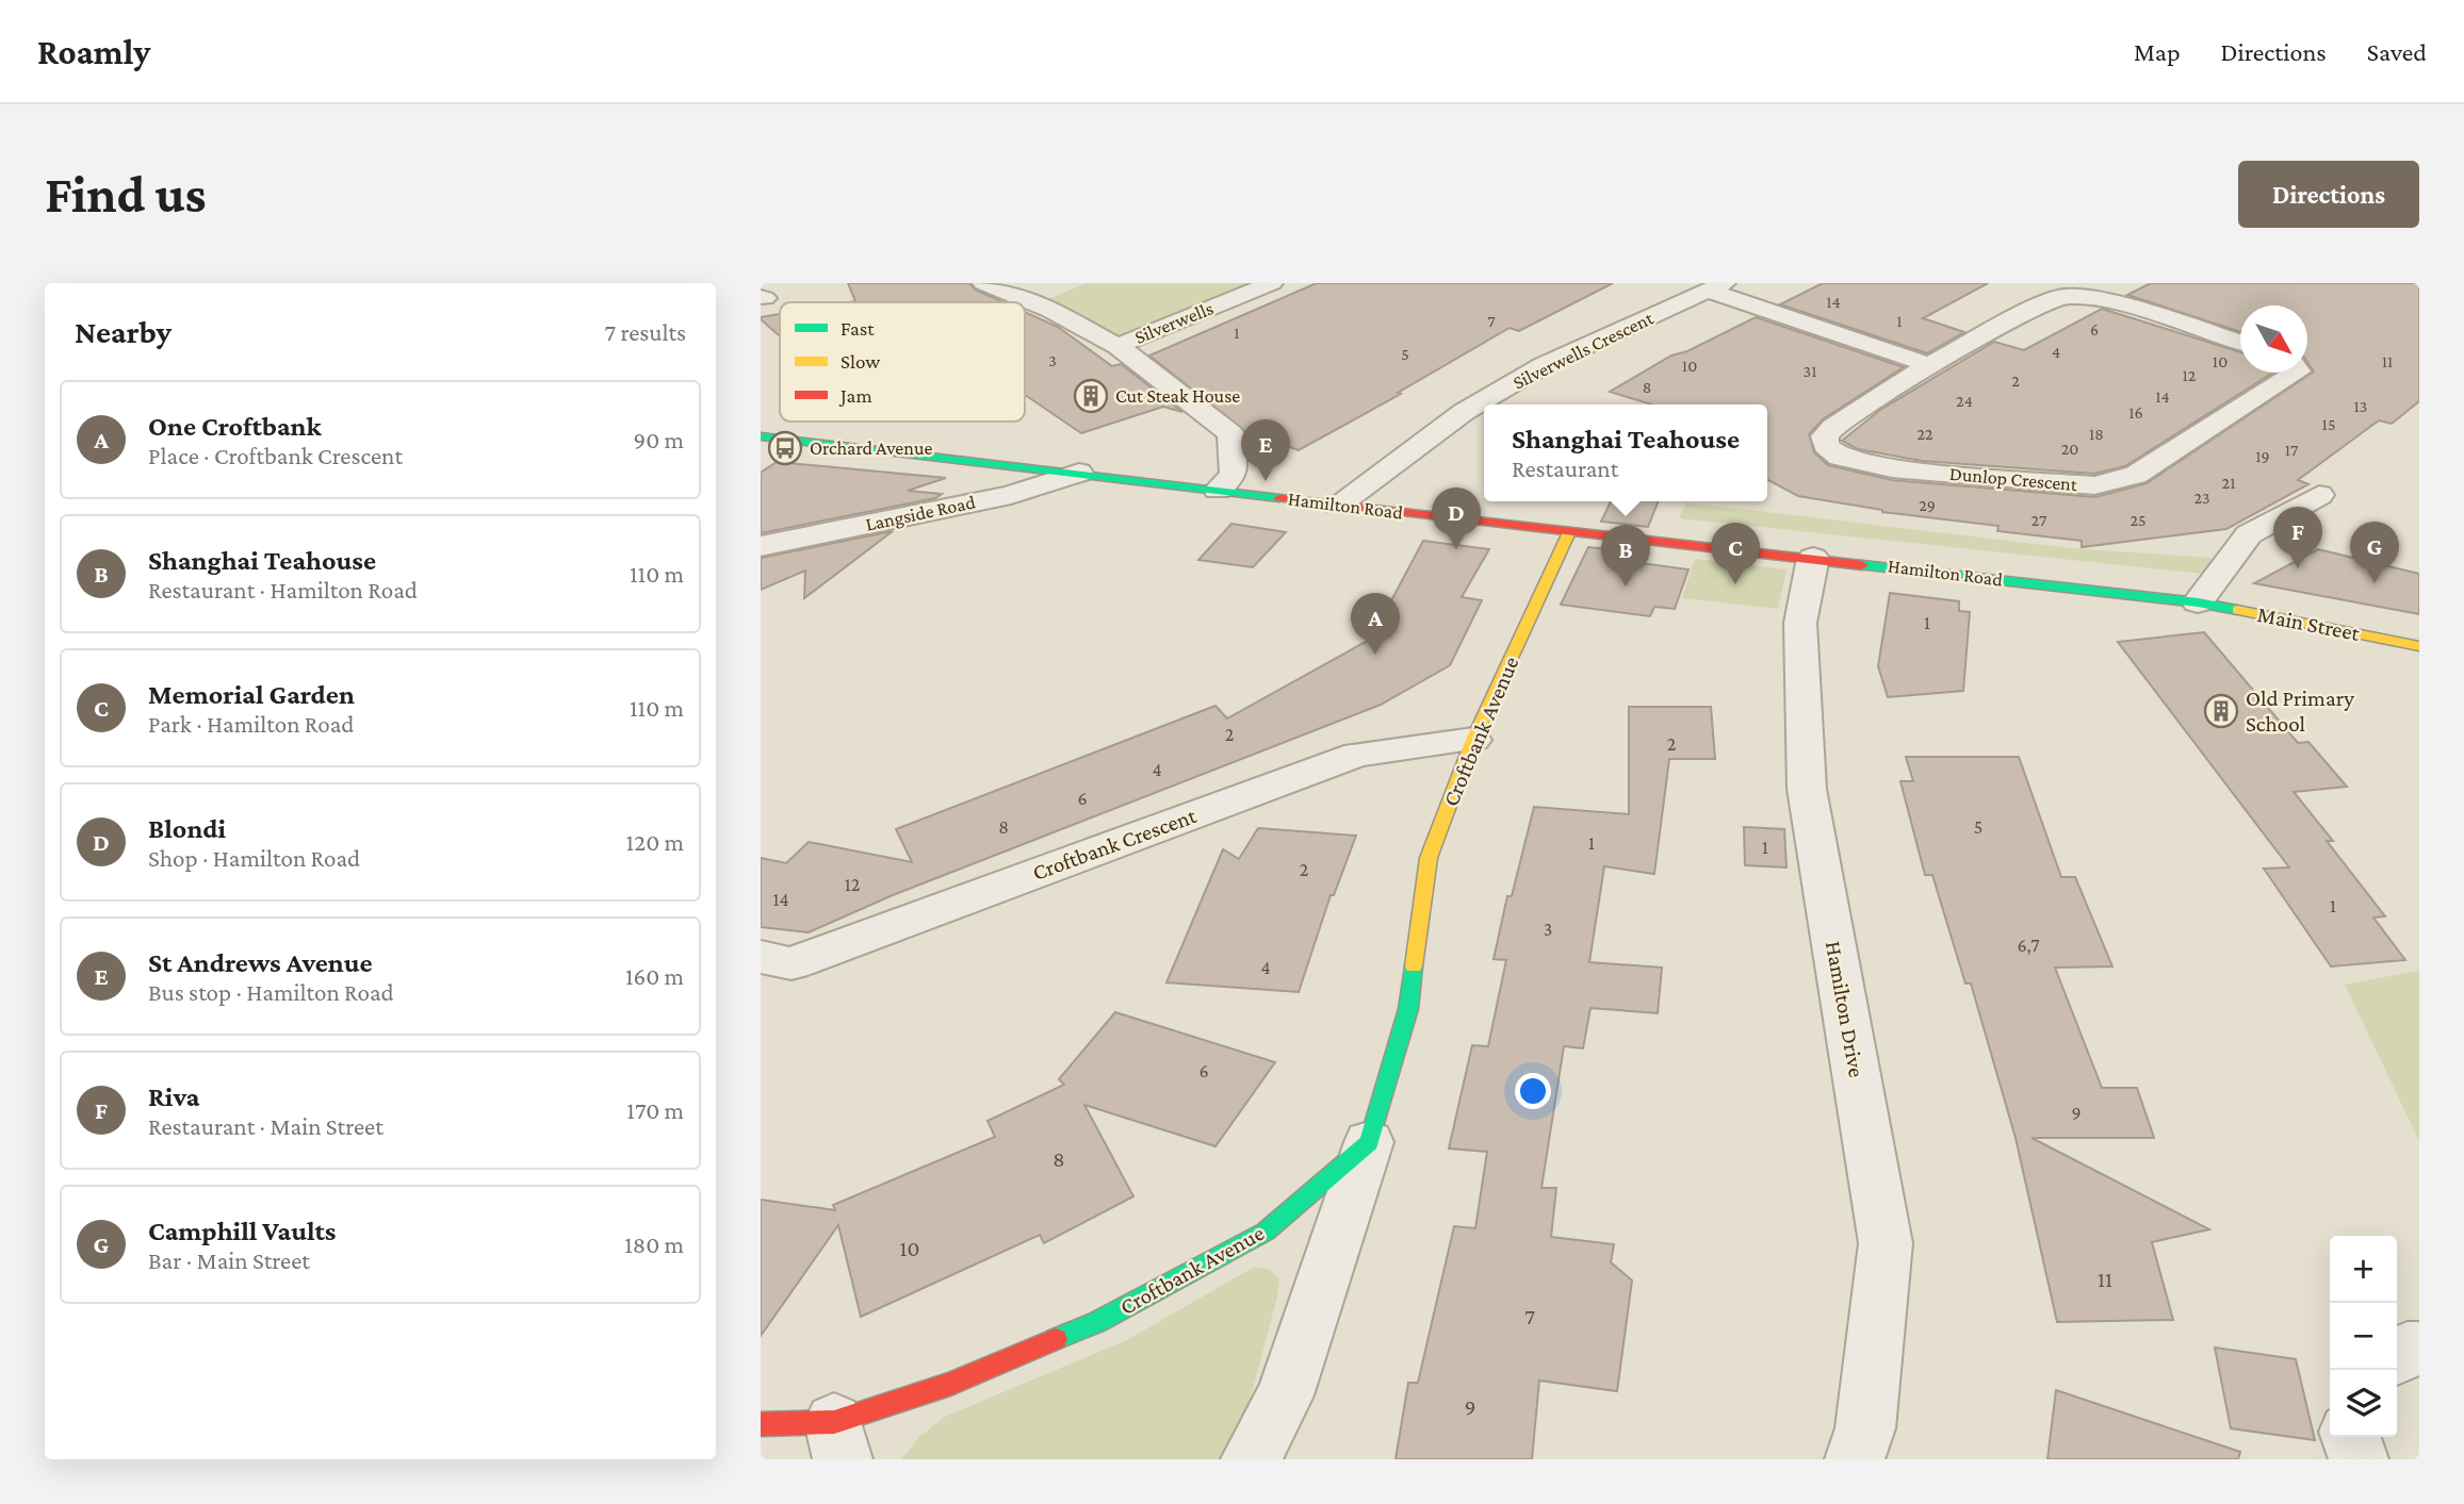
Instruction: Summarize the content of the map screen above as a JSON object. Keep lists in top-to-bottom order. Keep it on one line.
{"streets":{"main road":["Hamilton Road","Main Street","Croftbank Avenue"],"street":["Silverwells","Silverwells Crescent","Dunlop Crescent","Langside Road","Croftbank Crescent","Hamilton Drive"]},"crossings":[["Silverwells Crescent","Hamilton Road"],["Hamilton Road","Langside Road"],["Hamilton Road","Main Street"],["Hamilton Road","Croftbank Avenue"],["Hamilton Road","Hamilton Drive"],["Croftbank Avenue","Croftbank Crescent"]],"places":{"building":["Cut Steak House","Old Primary School"],"bus stop":["Orchard Avenue"]},"house_numbers":["14","7","1","6","1","4","5","3","10","11","10","31","12","2","8","14","24","13","16","15","22","18","20","17","19","21","23","29","27","25","1","2","2","4","6","8","5","1","1","2","12","14","1","3","6,7","4","6","9","8","10","11","7","9"],"legend":["Fast","Slow","Jam"],"north":"bottom right","page":{"header":"Roamly","nav":["Map","Directions","Saved"],"buttons":"Directions","title":"Find us","heading":["Nearby","7 results"],"list":[{"mark":"A","name":"One Croftbank","note":"Place · Croftbank Crescent","value":"90 m"},{"mark":"B","name":"Shanghai Teahouse","note":"Restaurant · Hamilton Road","value":"110 m"},{"mark":"C","name":"Memorial Garden","note":"Park · Hamilton Road","value":"110 m"},{"mark":"D","name":"Blondi","note":"Shop · Hamilton Road","value":"120 m"},{"mark":"E","name":"St Andrews Avenue","note":"Bus stop · Hamilton Road","value":"160 m"},{"mark":"F","name":"Riva","note":"Restaurant · Main Street","value":"170 m"},{"mark":"G","name":"Camphill Vaults","note":"Bar · Main Street","value":"180 m"}],"popup":["Shanghai Teahouse","Restaurant"],"pins":["E","D","F","G","C","B","A"],"map_buttons":["+","−"]}}
